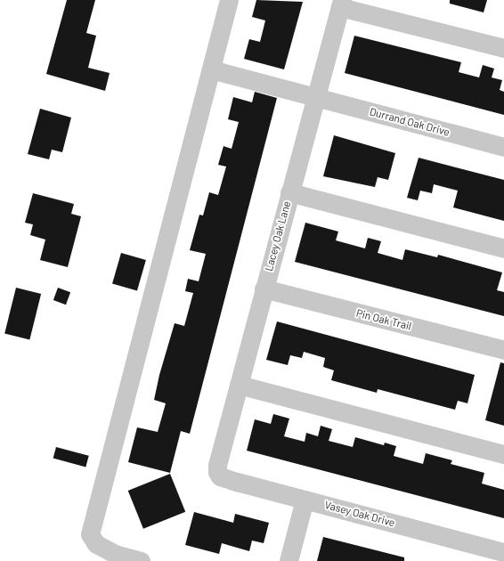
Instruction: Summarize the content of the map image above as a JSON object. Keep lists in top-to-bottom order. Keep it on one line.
{"streets":{"street":["Durrand Oak Drive","Lacey Oak Lane","Pin Oak Trail","Vasey Oak Drive"]},"crossings":[["Durrand Oak Drive","Lacey Oak Lane"],["Lacey Oak Lane","Pin Oak Trail"],["Lacey Oak Lane","Vasey Oak Drive"]]}
